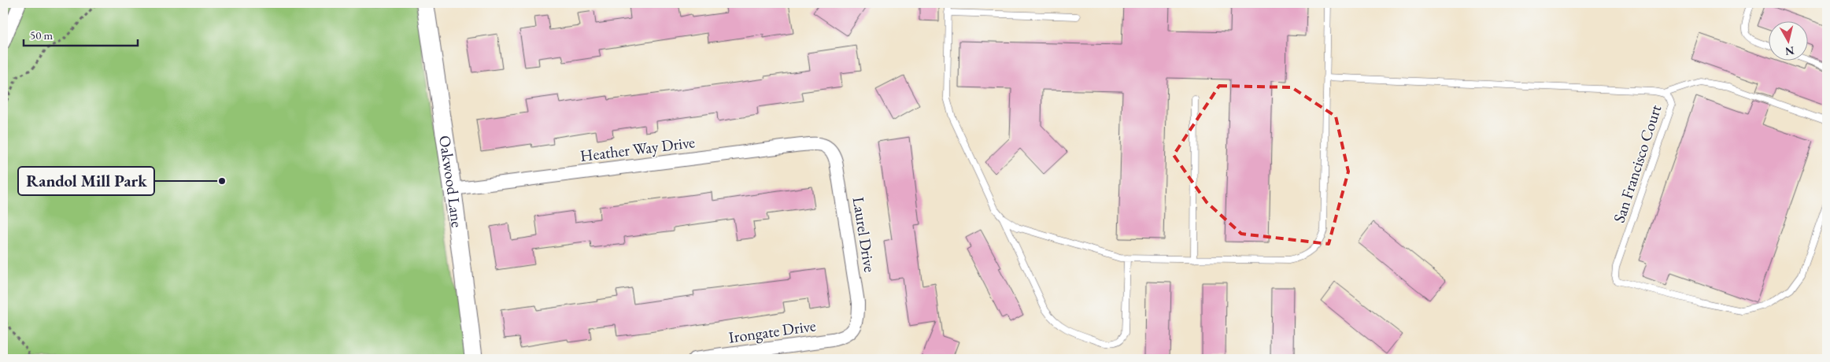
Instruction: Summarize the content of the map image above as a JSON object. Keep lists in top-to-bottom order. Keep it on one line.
{"streets":{"street":["Heather Way Drive","Oakwood Lane","Laurel Drive","Irongate Drive"],"lane":["San Francisco Court"]},"crossings":[["Heather Way Drive","Oakwood Lane"],["Heather Way Drive","Laurel Drive"],["Laurel Drive","Irongate Drive"]],"places":["Randol Mill Park"],"scale_bar":"50 m","north":"bottom"}
